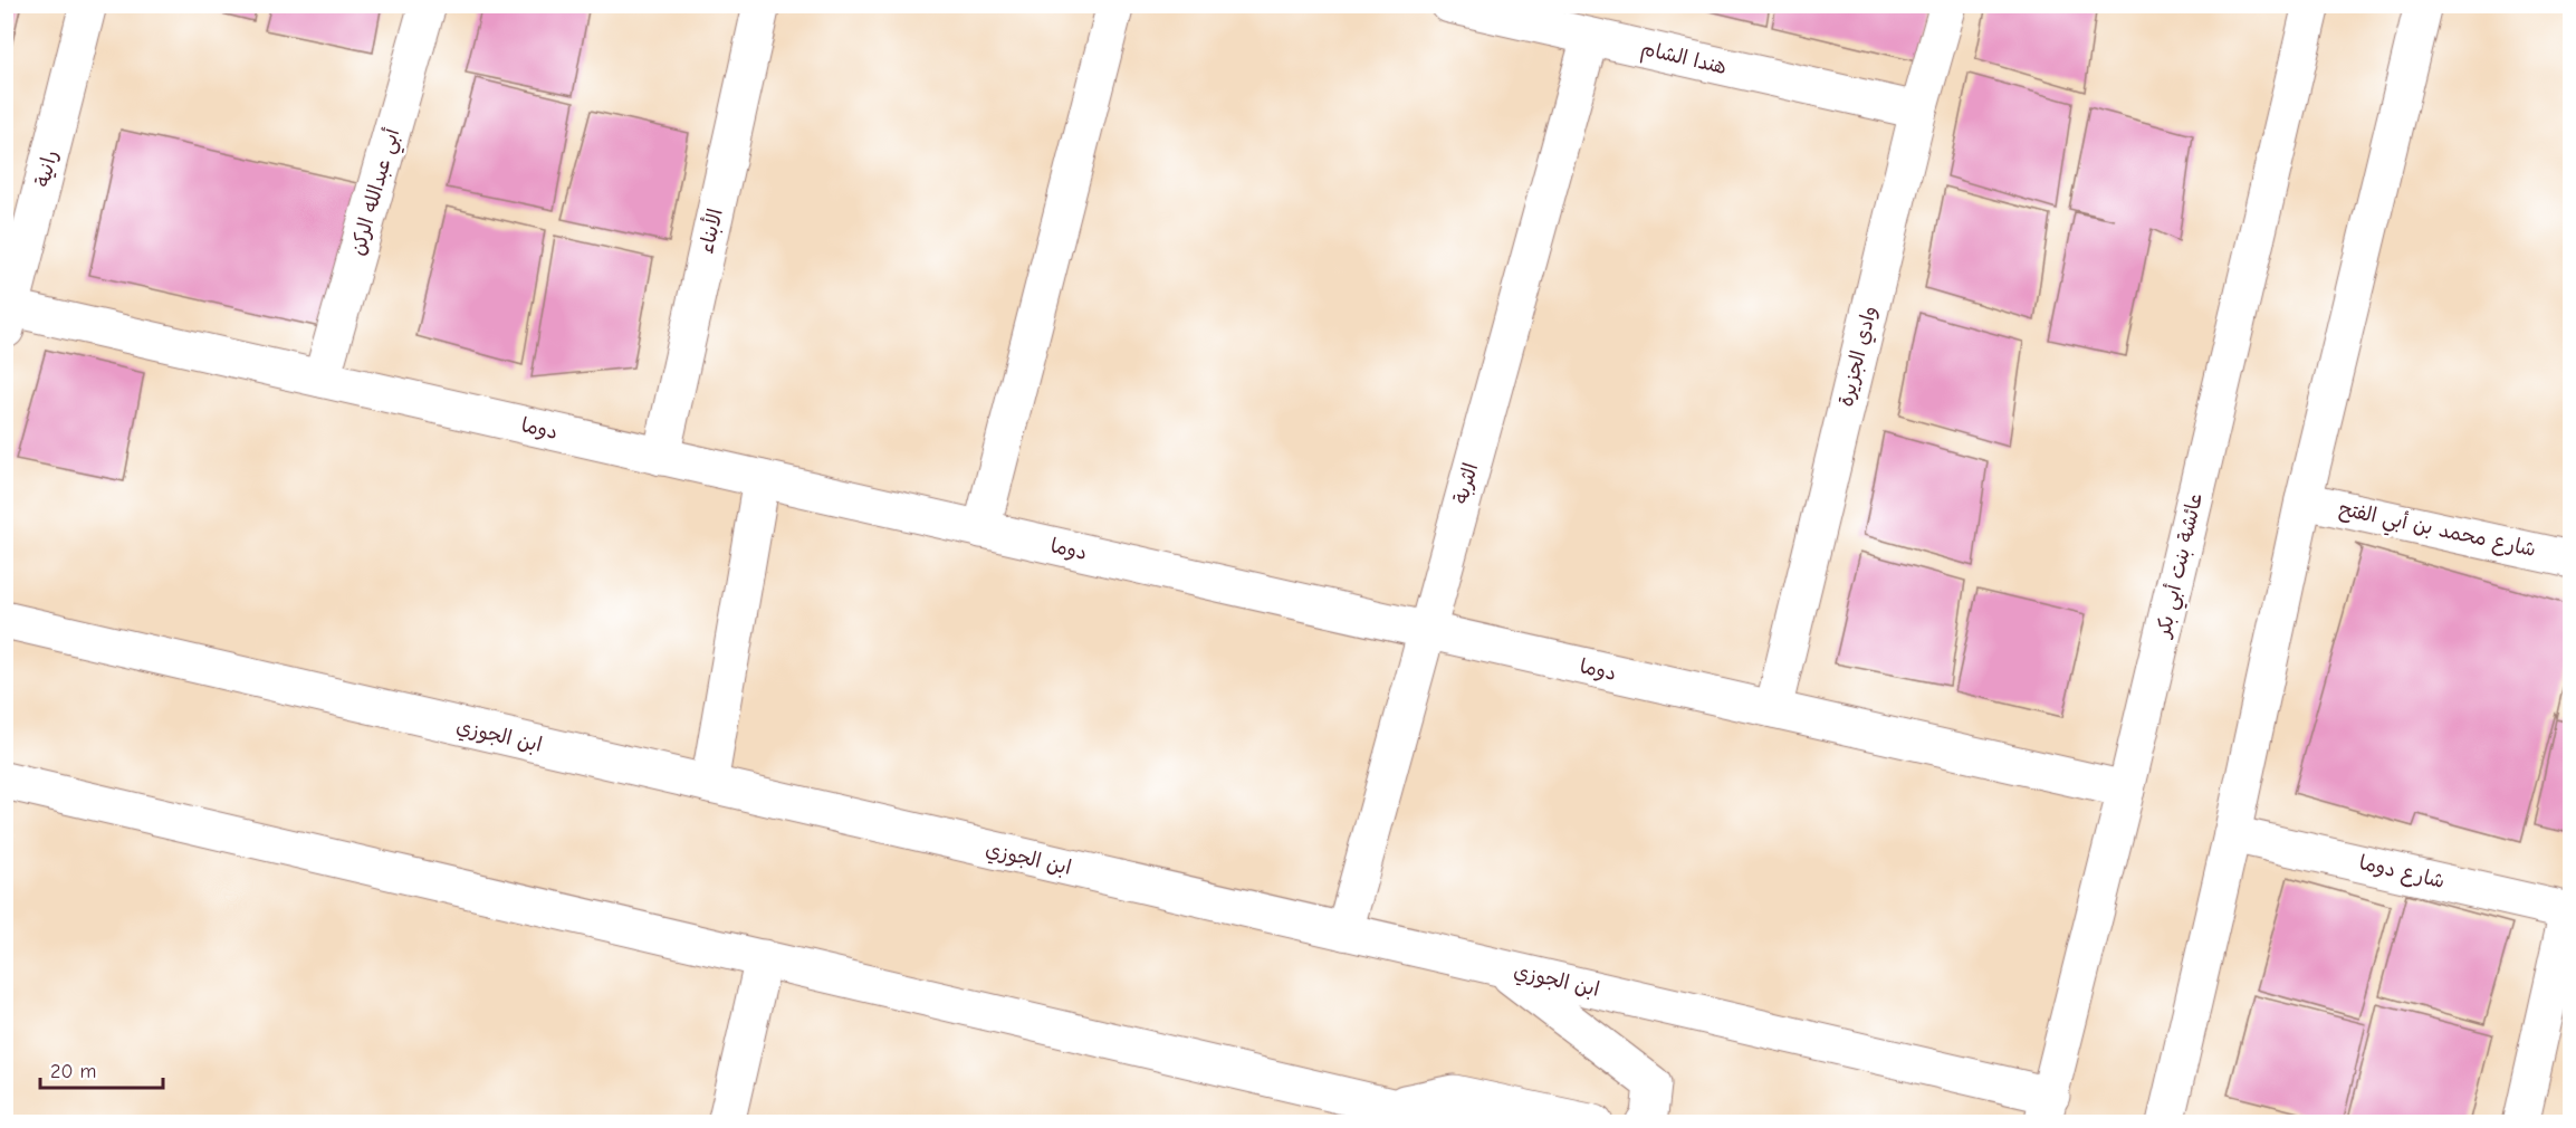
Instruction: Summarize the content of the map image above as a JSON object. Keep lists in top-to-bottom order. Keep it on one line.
{"streets":{"street":["هندا الشام","رانية","أبي عبدالله الركن","الأبناء","وادي الجزيرة","دوما","الثربة","شارع محمد بن أبي الفتح","عائشة بنت أبي بكر","ابن الجوزي","شارع دوما"]},"crossings":[["هندا الشام","وادي الجزيرة"],["هندا الشام","الثربة"],["رانية","دوما"],["أبي عبدالله الركن","دوما"],["الأبناء","دوما"],["وادي الجزيرة","دوما"],["دوما","الثربة"],["دوما","عائشة بنت أبي بكر"],["الثربة","ابن الجوزي"],["عائشة بنت أبي بكر","ابن الجوزي"]],"scale_bar":"20 m"}
